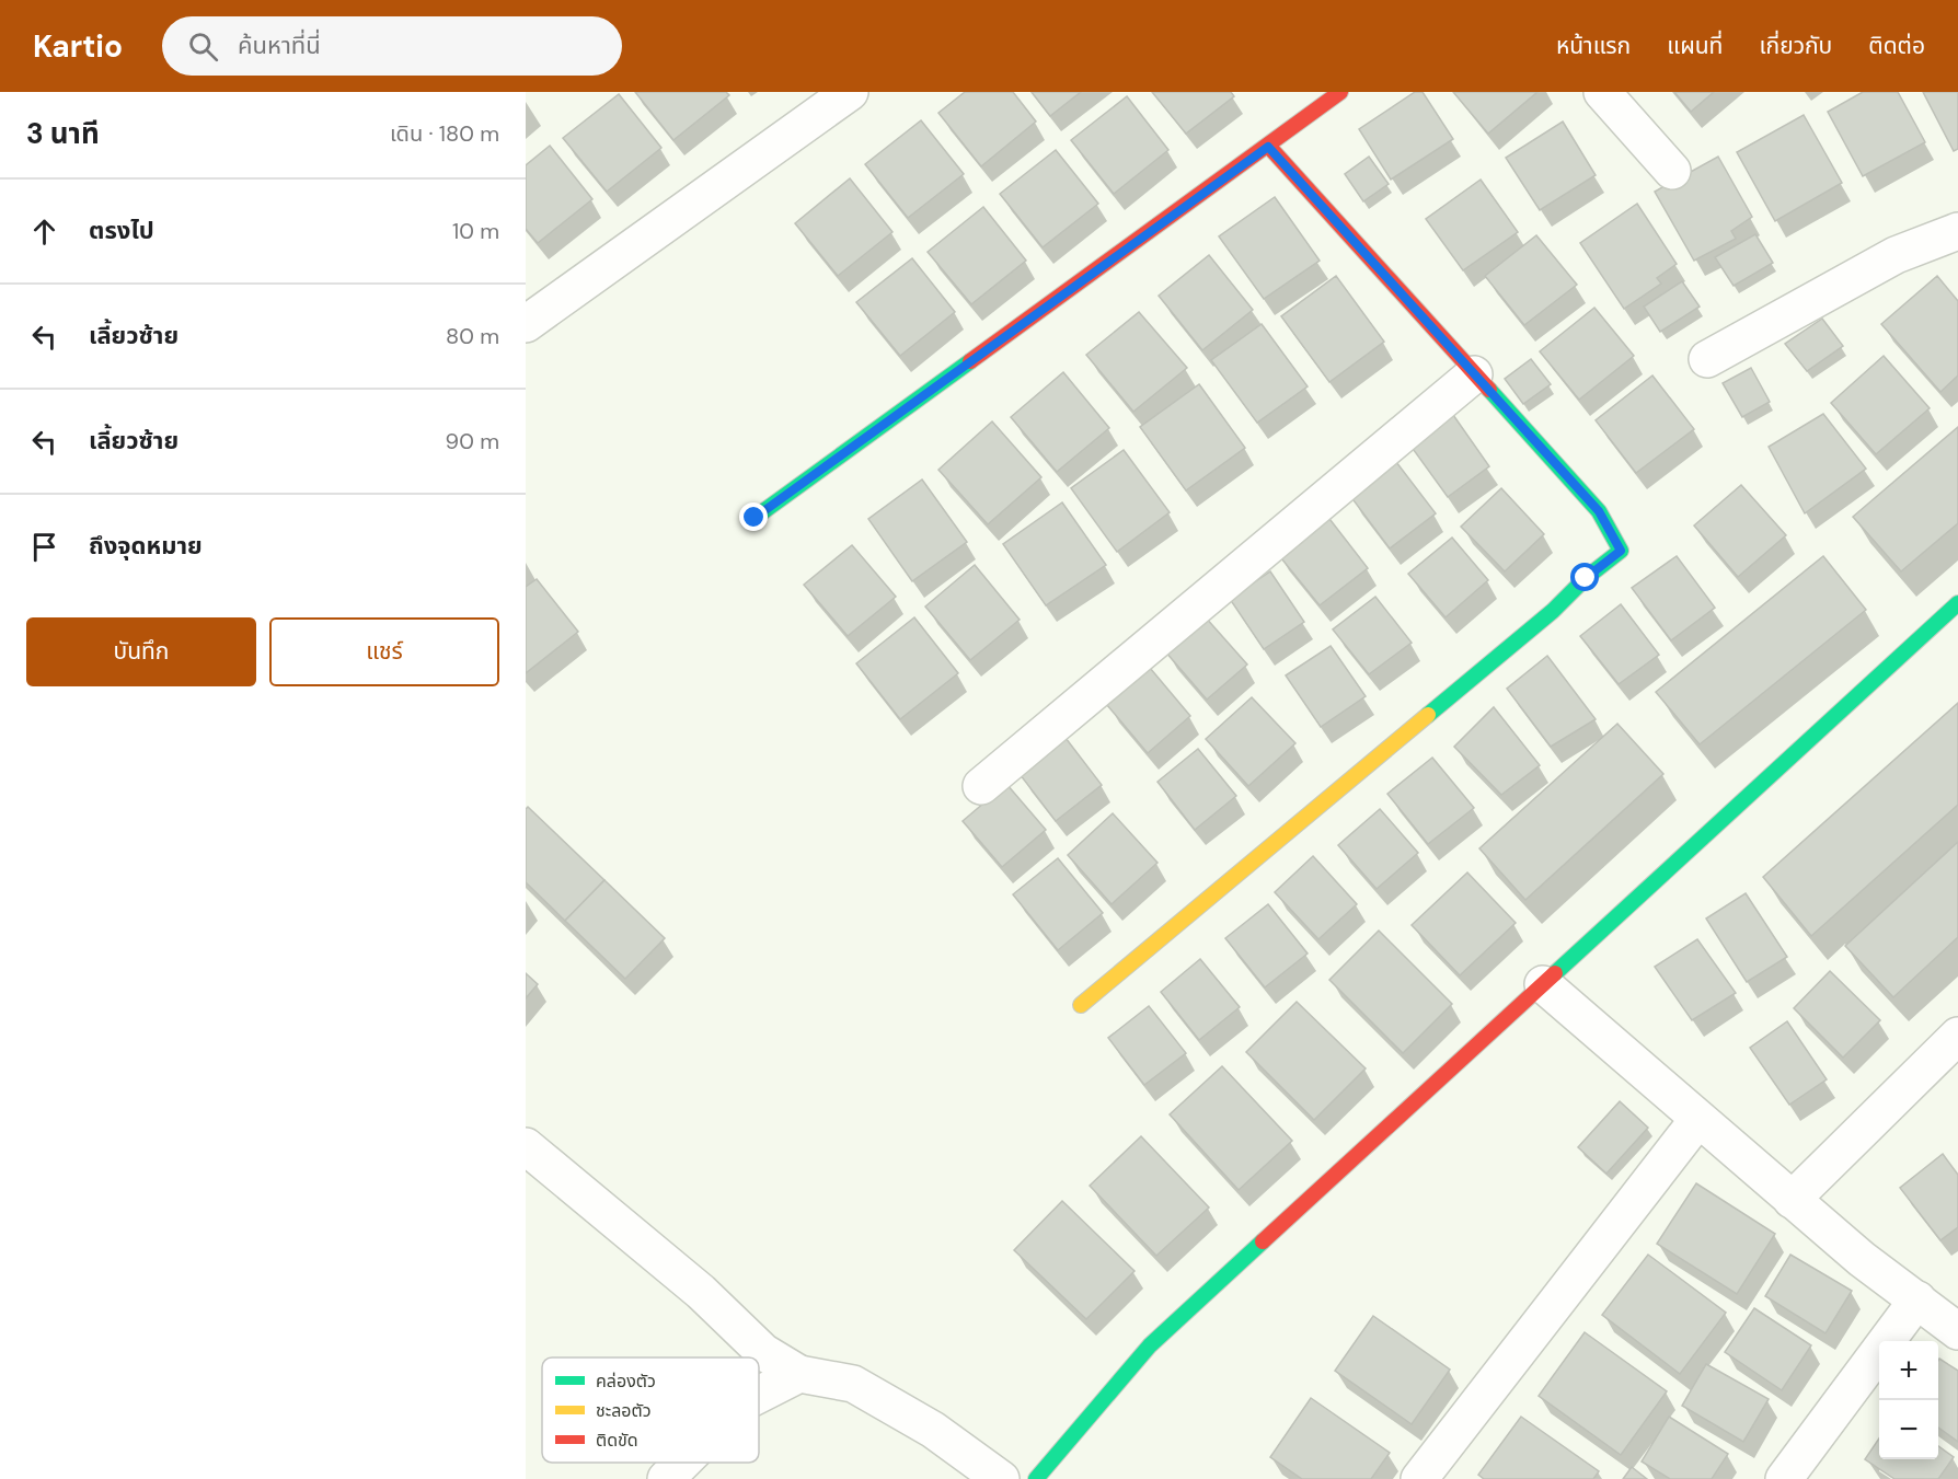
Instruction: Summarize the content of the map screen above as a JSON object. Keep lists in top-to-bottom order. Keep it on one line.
{"legend":["คล่องตัว","ชะลอตัว","ติดขัด"],"page":{"header":"Kartio","search":"ค้นหาที่นี่","nav":["หน้าแรก","แผนที่","เกี่ยวกับ","ติดต่อ"],"heading":["3 นาที","เดิน · 180 m"],"list":[["ตรงไป","10 m"],["เลี้ยวซ้าย","80 m"],["เลี้ยวซ้าย","90 m"],"ถึงจุดหมาย"],"buttons":["บันทึก","แชร์"],"map_buttons":["+","−"]}}
